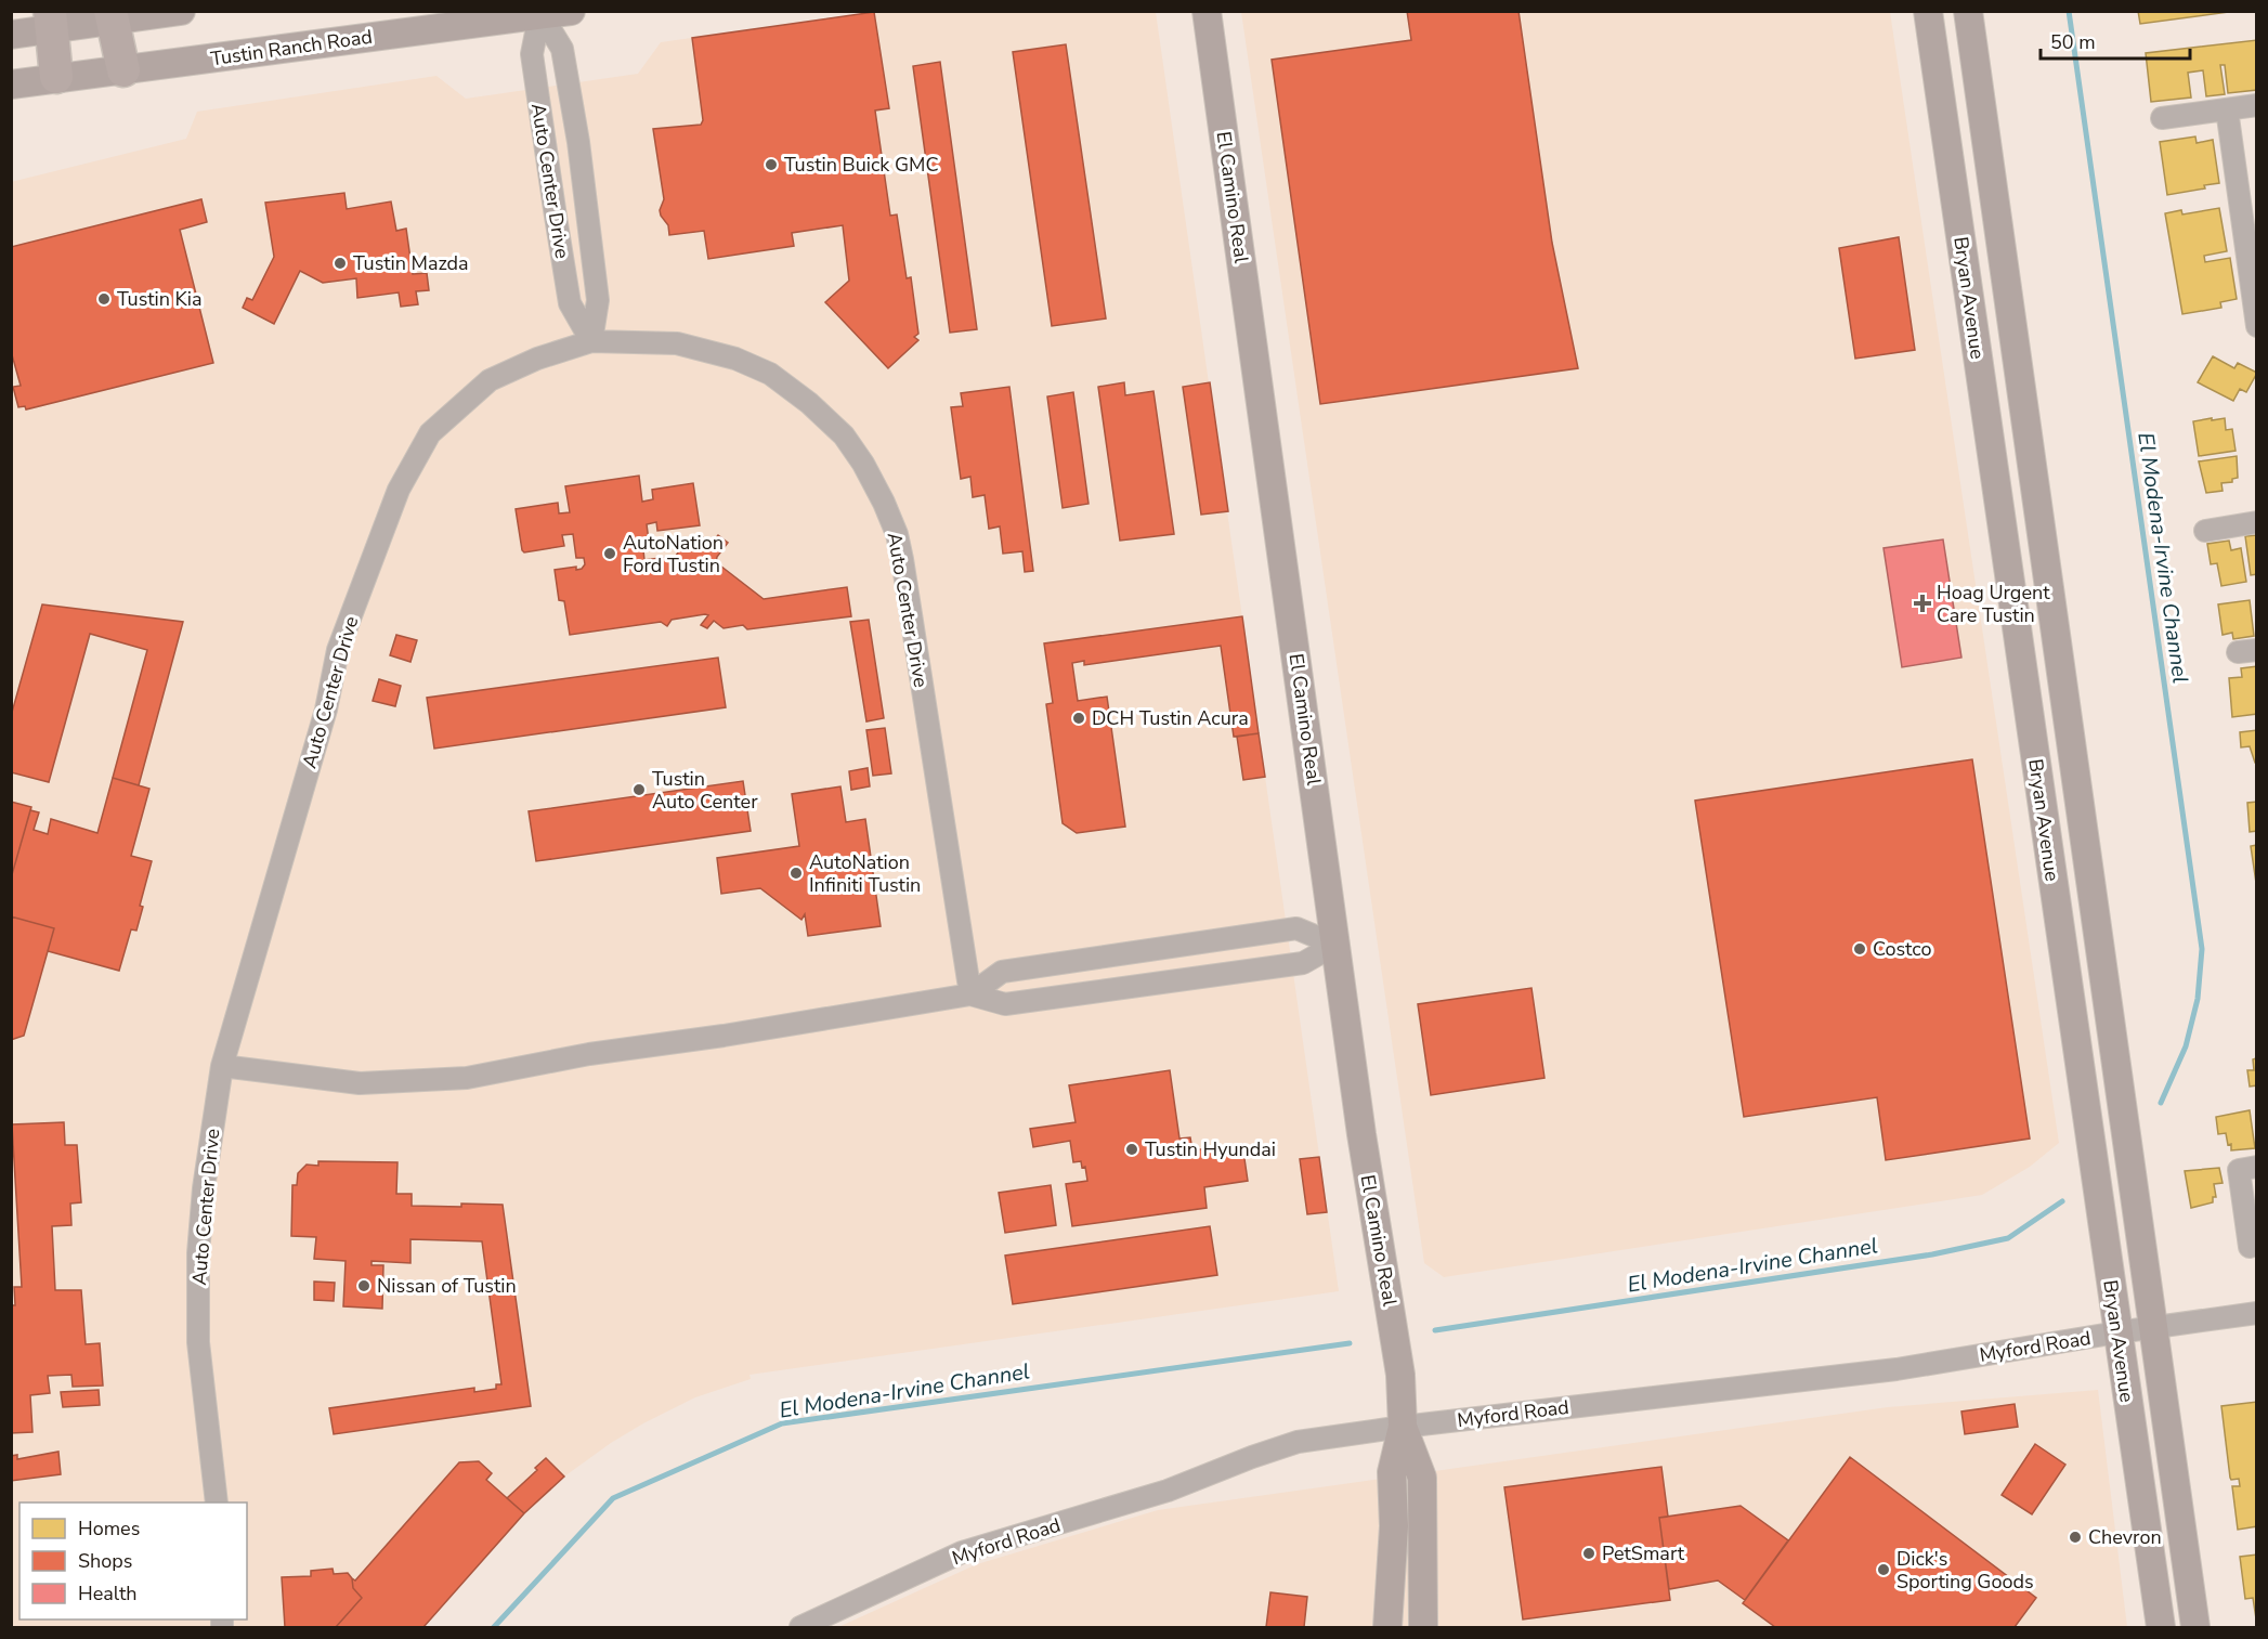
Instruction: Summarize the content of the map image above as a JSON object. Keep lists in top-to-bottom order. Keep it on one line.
{"streets":{"main road":["Tustin Ranch Road","El Camino Real","Bryan Avenue"],"street":["Auto Center Drive","Myford Road"]},"crossings":[["Tustin Ranch Road","Auto Center Drive"],["El Camino Real","Myford Road"],["Bryan Avenue","Myford Road"]],"water":["El Modena-Irvine Channel"],"places":{"other":["Tustin Buick GMC","Tustin Mazda","Tustin Kia","AutoNation Ford Tustin","DCH Tustin Acura","Tustin Auto Center","AutoNation Infiniti Tustin","Costco","Tustin Hyundai","Nissan of Tustin","Chevron","PetSmart","Dick's Sporting Goods"],"health":["Hoag Urgent Care Tustin"]},"legend":["Homes","Shops","Health"],"scale_bar":"50 m"}
